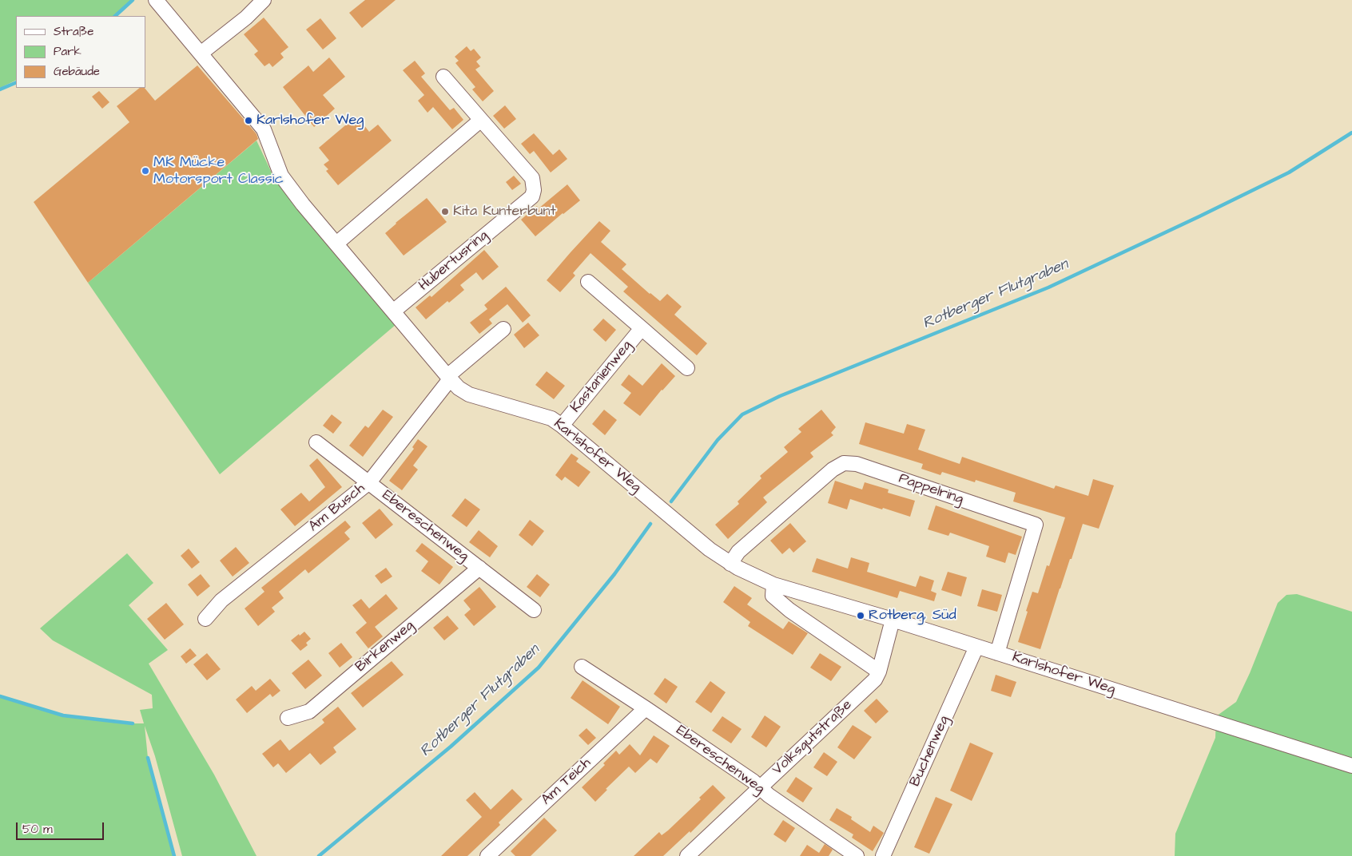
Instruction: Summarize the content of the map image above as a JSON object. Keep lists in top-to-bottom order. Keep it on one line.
{"streets":{"street":["Hubertusring","Kastanienweg","Karlshofer Weg","Pappelring","Am Busch","Ebereschenweg","Birkenweg","Volksgutstraße","Buchenweg","Am Teich"]},"crossings":[["Hubertusring","Karlshofer Weg"],["Kastanienweg","Karlshofer Weg"],["Karlshofer Weg","Pappelring"],["Karlshofer Weg","Am Busch"],["Karlshofer Weg","Volksgutstraße"],["Karlshofer Weg","Buchenweg"],["Am Busch","Ebereschenweg"],["Ebereschenweg","Birkenweg"],["Ebereschenweg","Volksgutstraße"],["Ebereschenweg","Am Teich"]],"water":["Rotberger Flutgraben"],"places":["Karlshofer Weg","MK Mücke Motorsport Classic","Kita Kunterbunt","Rotberg, Süd"],"legend":["Straße","Park","Gebäude"],"scale_bar":"50 m"}
